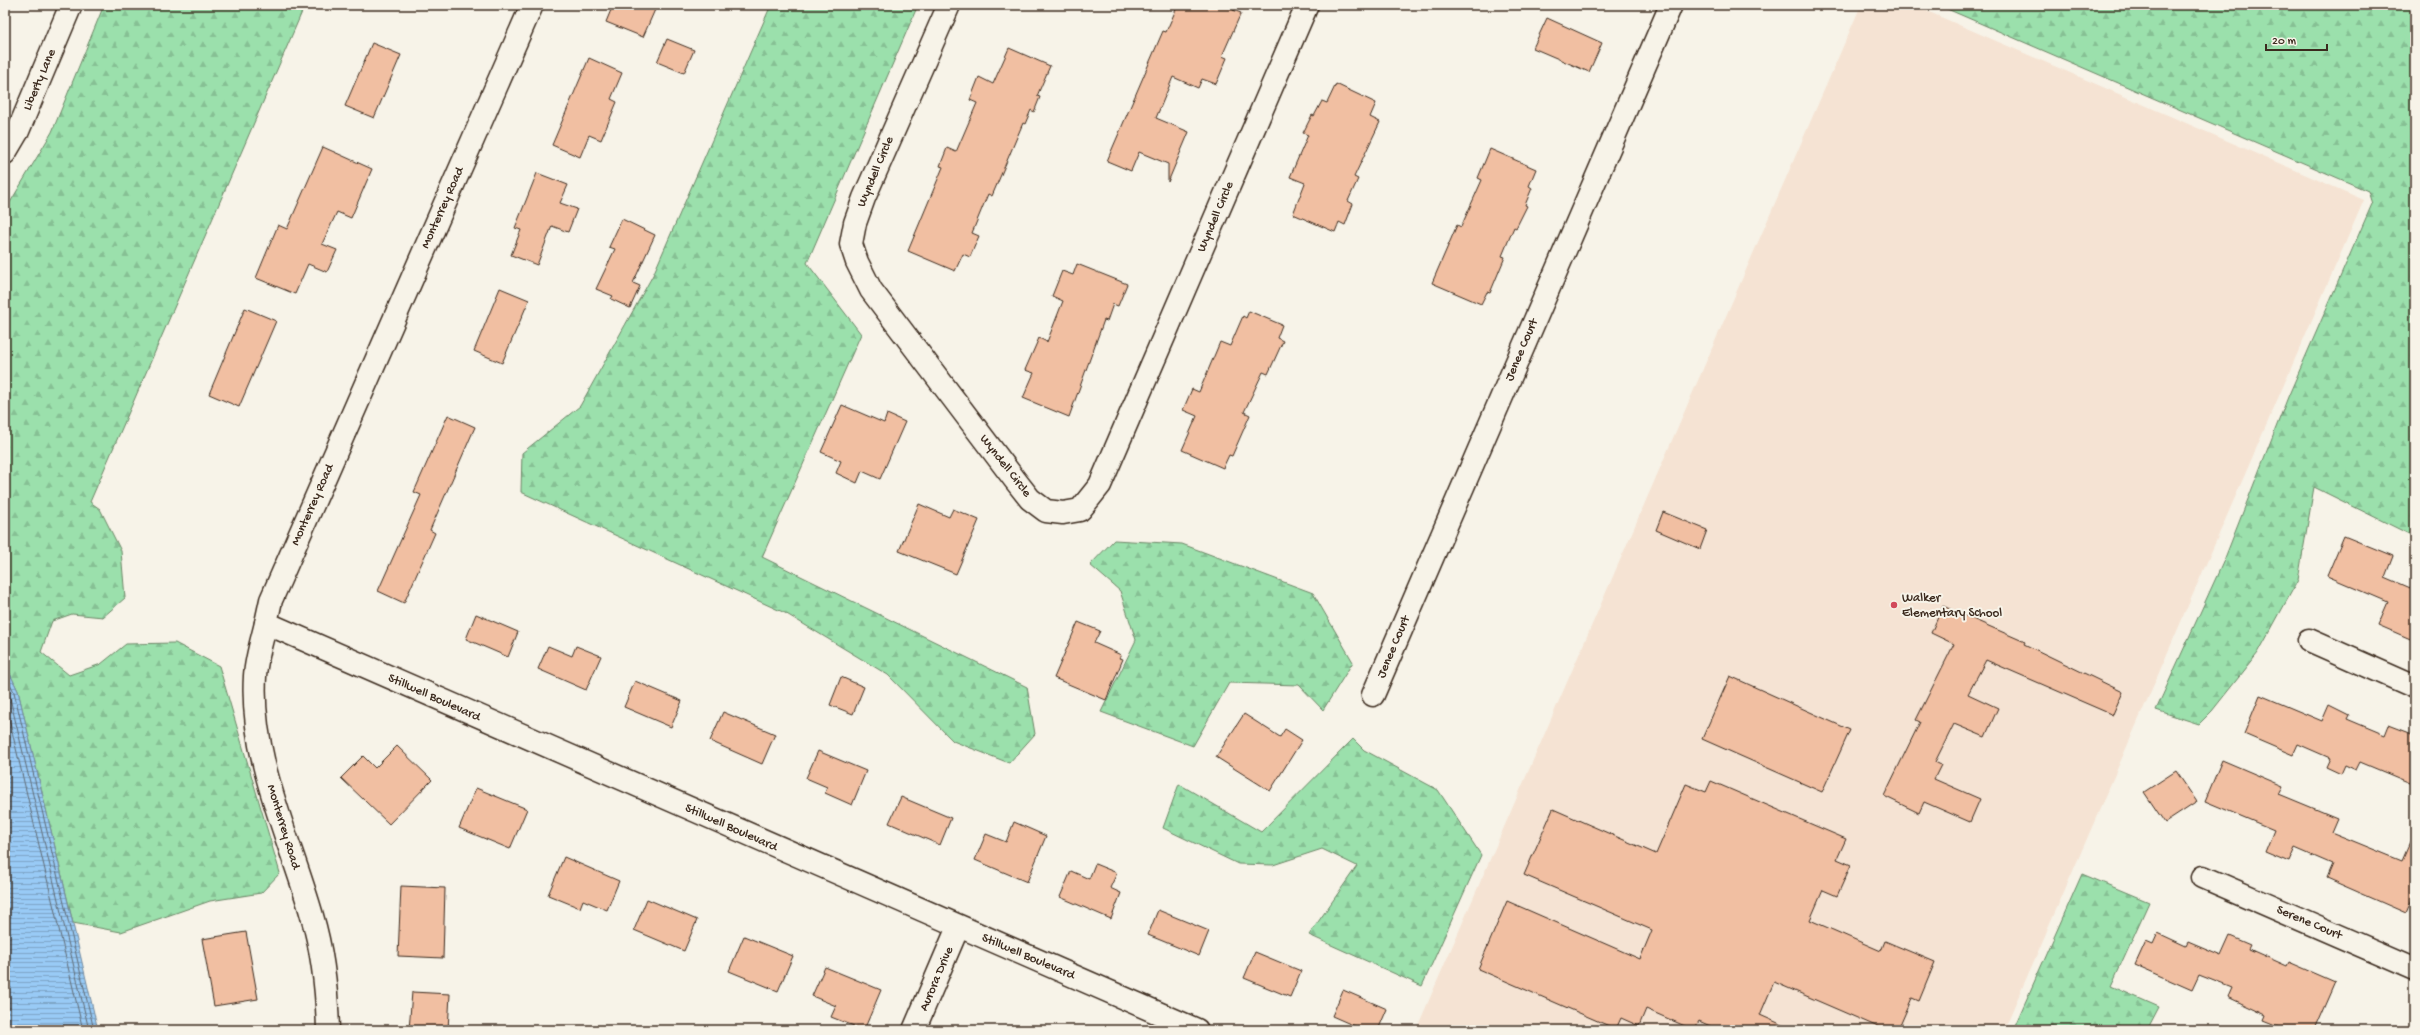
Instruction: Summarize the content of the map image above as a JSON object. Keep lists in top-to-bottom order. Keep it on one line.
{"streets":{"street":["Liberty Lane","Wyndell Circle","Monterrey Road","Jenee Court","Stillwell Boulevard","Serene Court","Aurora Drive"]},"crossings":[["Monterrey Road","Stillwell Boulevard"],["Stillwell Boulevard","Aurora Drive"]],"places":["Walker Elementary School"],"scale_bar":"20 m"}
